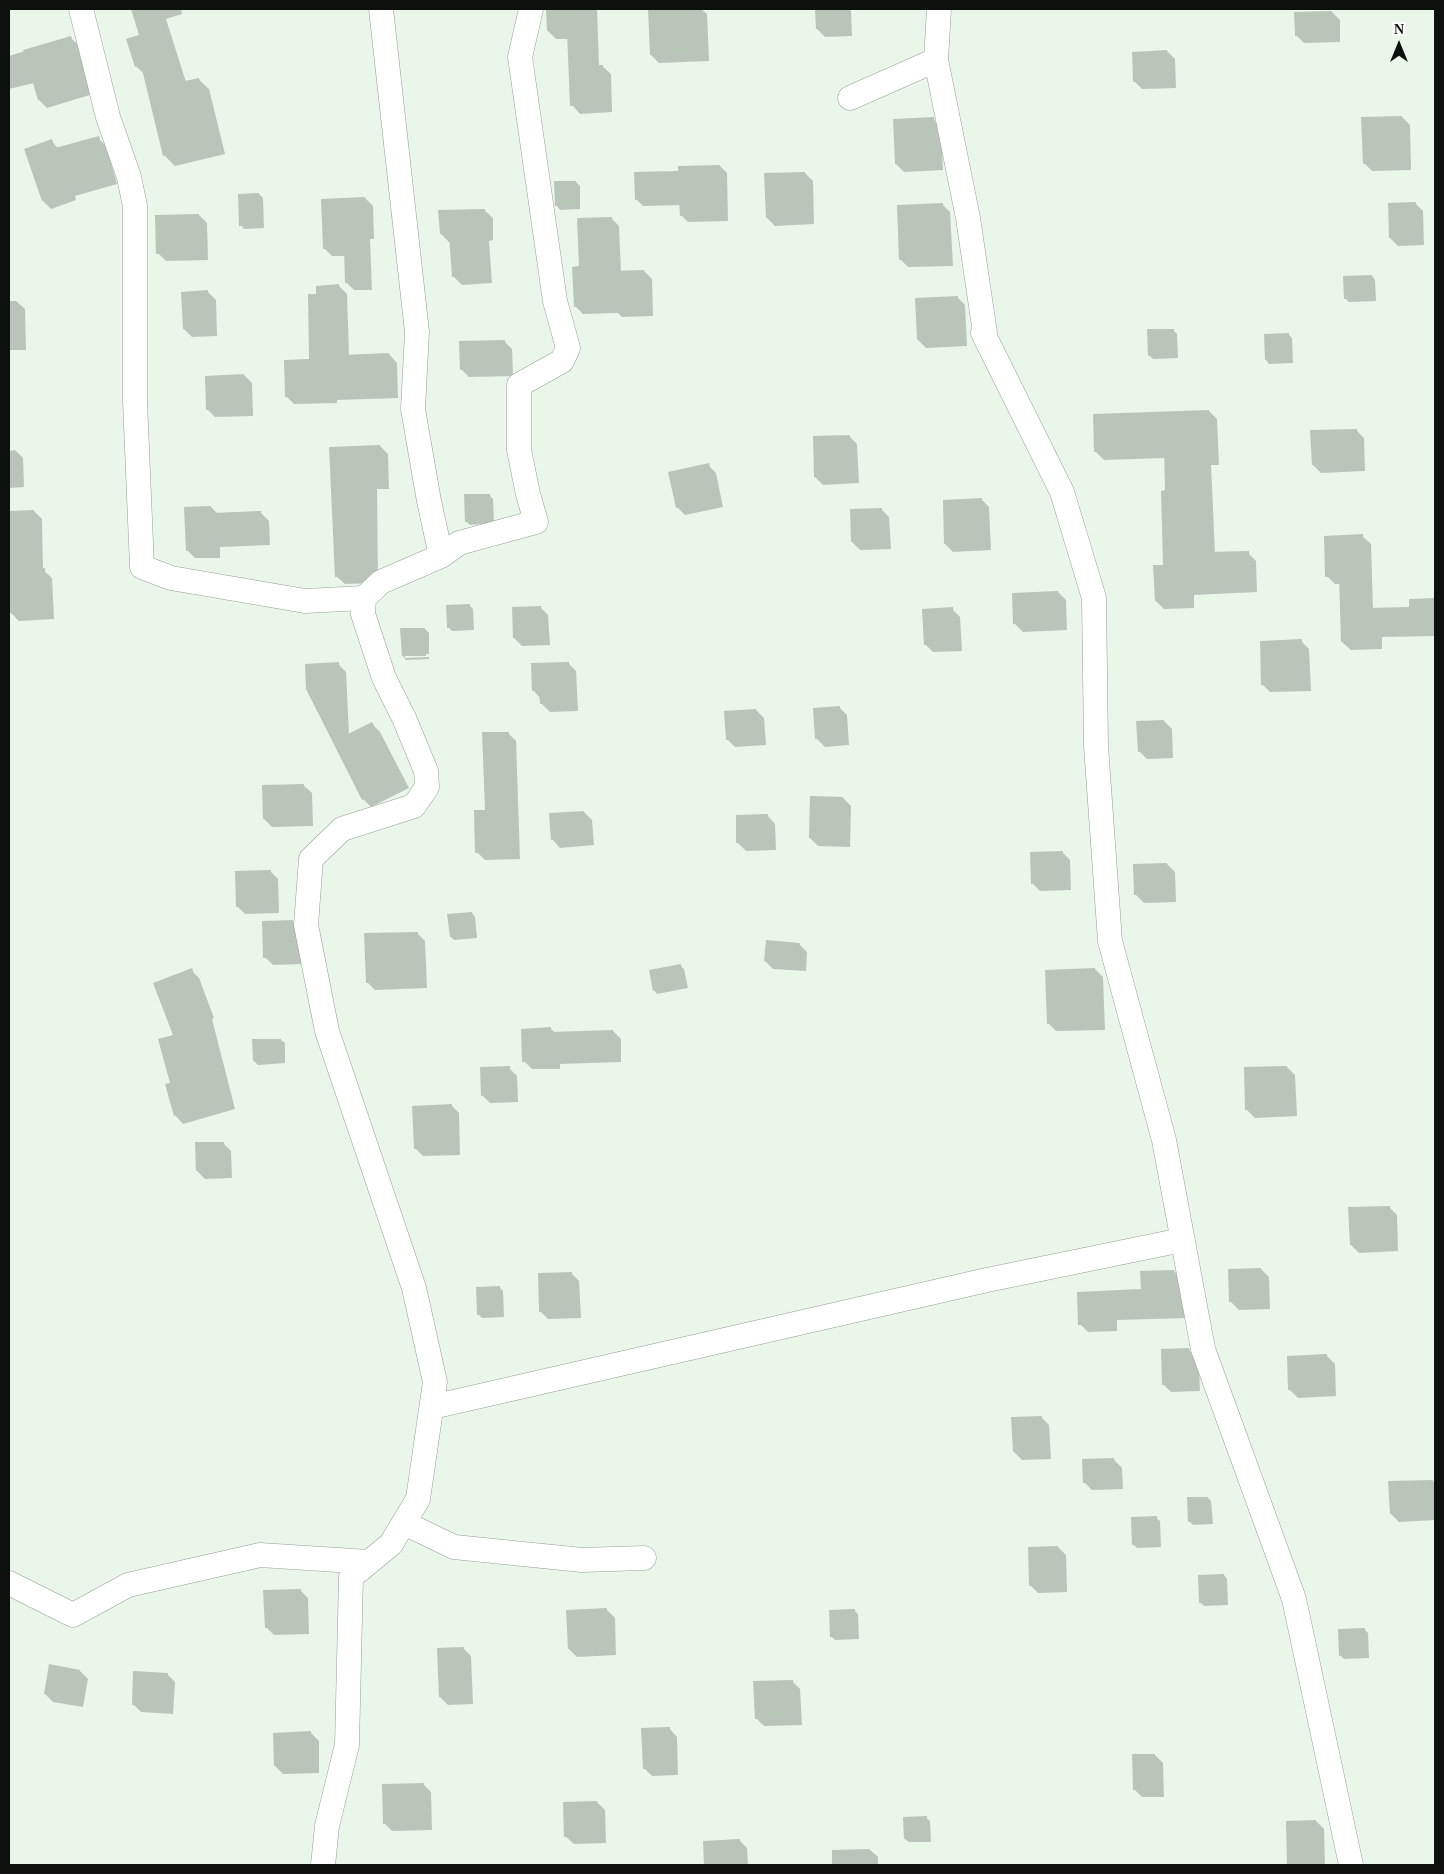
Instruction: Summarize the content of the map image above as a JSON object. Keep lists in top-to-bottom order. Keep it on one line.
{"north":"top"}
